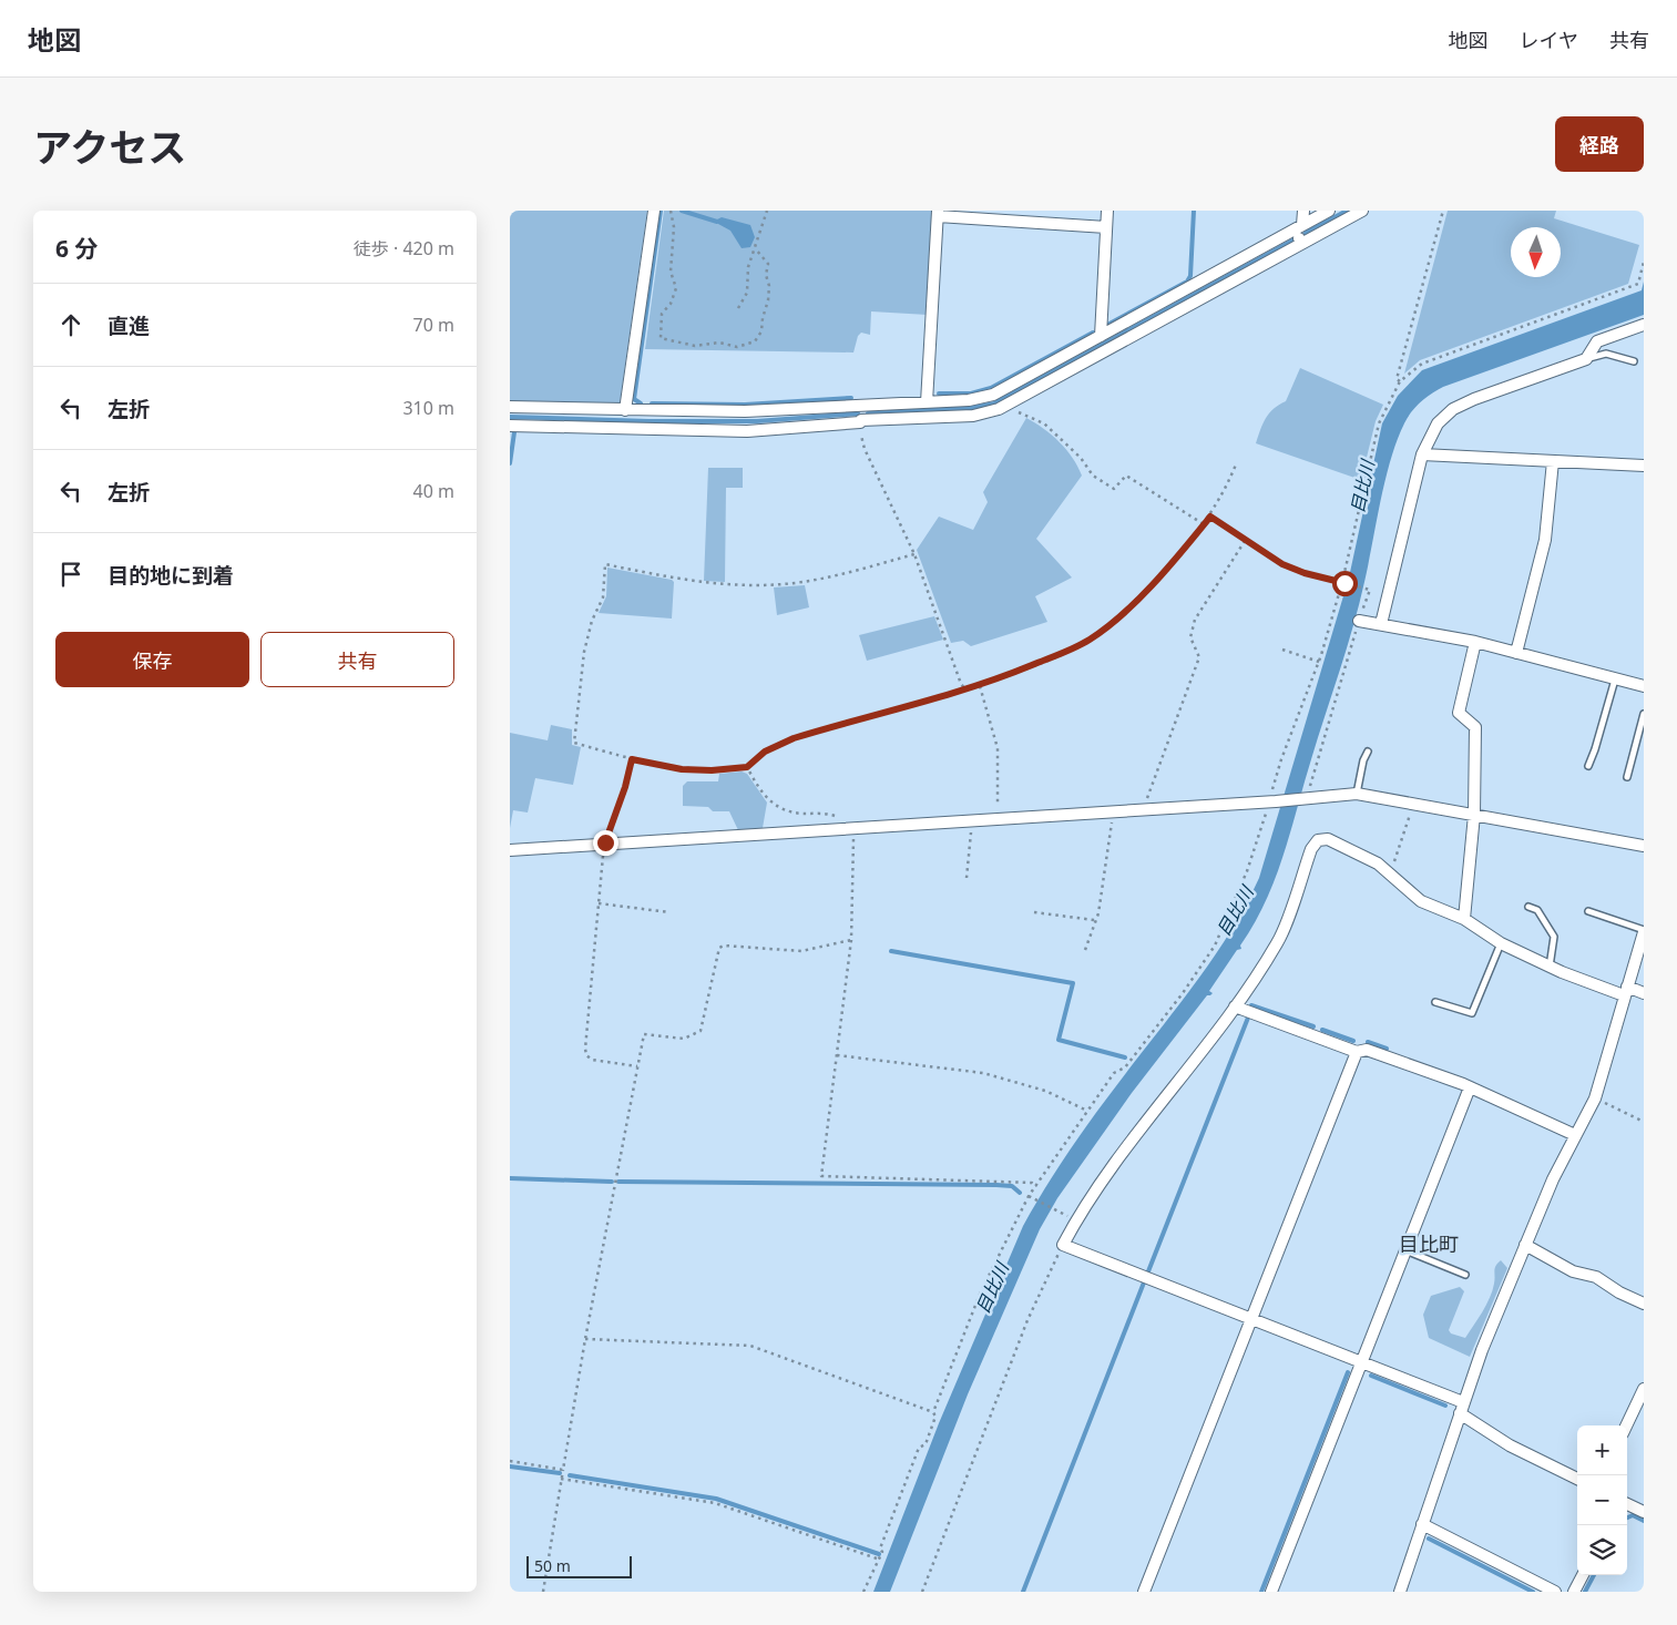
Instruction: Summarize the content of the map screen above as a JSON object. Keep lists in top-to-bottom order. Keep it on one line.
{"districts":["目比町"],"water":["目比川"],"scale_bar":"50 m","north":"bottom","page":{"header":"地図","nav":["地図","レイヤ","共有"],"title":"アクセス","buttons":["経路",["保存","共有"]],"heading":["6 分","徒歩 · 420 m"],"list":[["直進","70 m"],["左折","310 m"],["左折","40 m"],"目的地に到着"],"map_buttons":["+","−"],"scale":"50 m"}}
